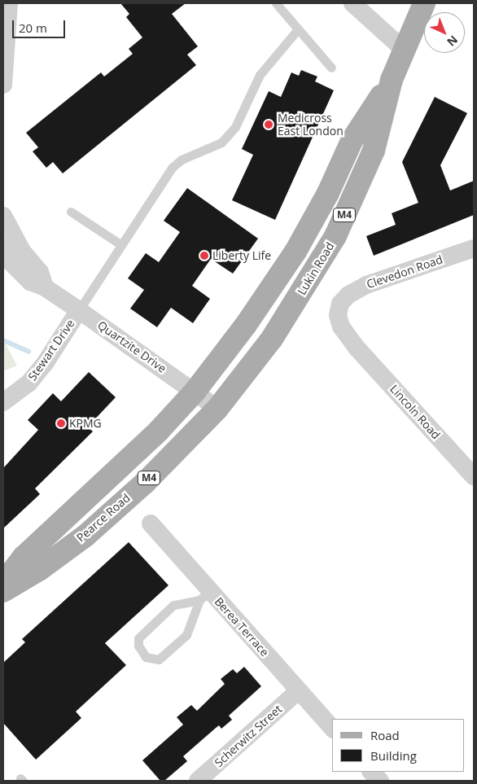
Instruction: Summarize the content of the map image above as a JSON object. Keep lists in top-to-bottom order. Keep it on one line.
{"streets":{"main road":["M4","Lukin Road","Pearce Road"],"street":["Clevedon Road","Quartzite Drive","Stewart Drive","Lincoln Road","Berea Terrace","Scherwitz Street"]},"crossings":[["M4","Lukin Road"],["M4","Quartzite Drive"],["Lukin Road","Quartzite Drive"],["Lukin Road","Pearce Road"],["Clevedon Road","Lincoln Road"],["Quartzite Drive","Stewart Drive"],["Quartzite Drive","Pearce Road"],["Berea Terrace","Scherwitz Street"]],"places":["Medicross East London","Liberty Life","KPMG"],"legend":["Road","Building"],"scale_bar":"20 m","north":"bottom right"}
